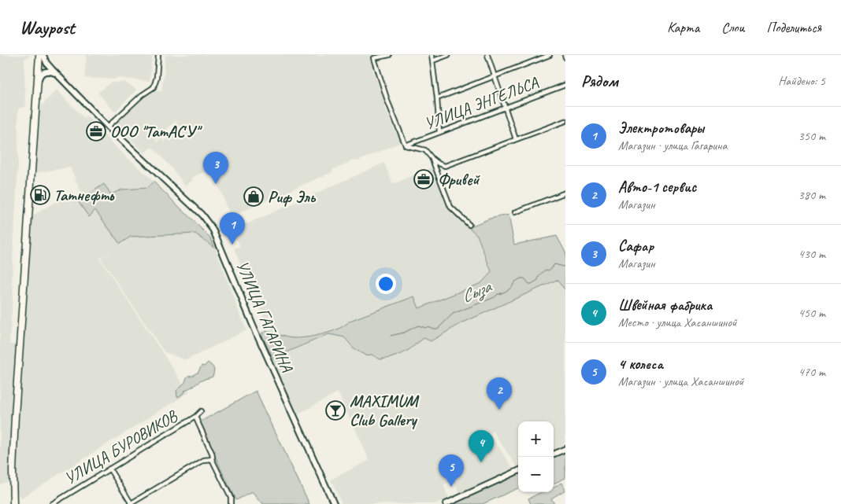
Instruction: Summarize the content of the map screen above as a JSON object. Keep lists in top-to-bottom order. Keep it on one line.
{"streets":{"street":["УЛИЦА ЭНГЕЛЬСА","УЛИЦА ГАГАРИНА","УЛИЦА БУРОВИКОВ"]},"water":["Сыза"],"places":{"office":["ООО \"ТатАСУ\"","Фривей"],"fuel station":["Татнефть"],"shop":["Риф Эль"],"bar":["MAXIMUM Club Gallery"]},"page":{"header":"Waypost","nav":["Карта","Слои","Поделиться"],"heading":["Рядом","Найдено: 5"],"list":[{"mark":"1","name":"Электротовары","note":"Магазин · улица Гагарина","value":"350 m"},{"mark":"2","name":"Авто-1 сервис","note":"Магазин","value":"380 m"},{"mark":"3","name":"Сафар","note":"Магазин","value":"430 m"},{"mark":"4","name":"Швейная фабрика","note":"Место · улица Хасаншиной","value":"450 m"},{"mark":"5","name":"4 колеса","note":"Магазин · улица Хасаншиной","value":"470 m"}],"pins":["3","1","2","4","5"],"map_buttons":["+","−"]}}
